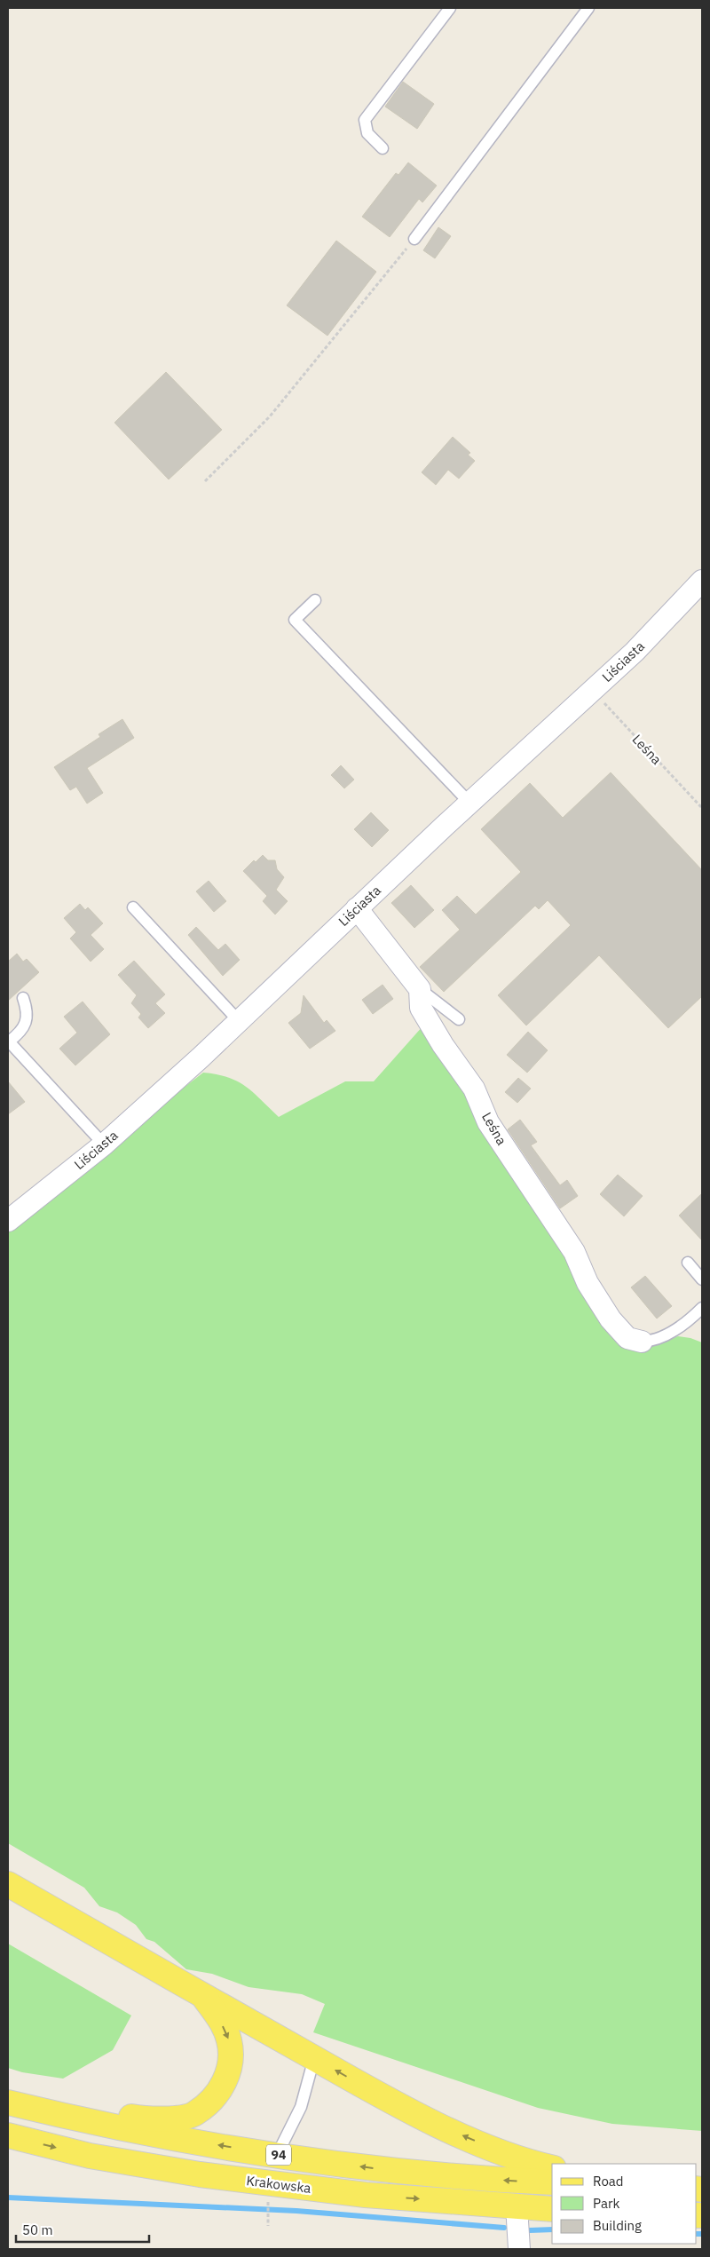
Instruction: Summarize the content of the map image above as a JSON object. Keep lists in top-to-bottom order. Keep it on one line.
{"streets":{"main road":["94","Krakowska"],"street":["Liściasta","Leśna"]},"crossings":[["Liściasta","Leśna"]],"legend":["Road","Park","Building"],"scale_bar":"50 m"}
